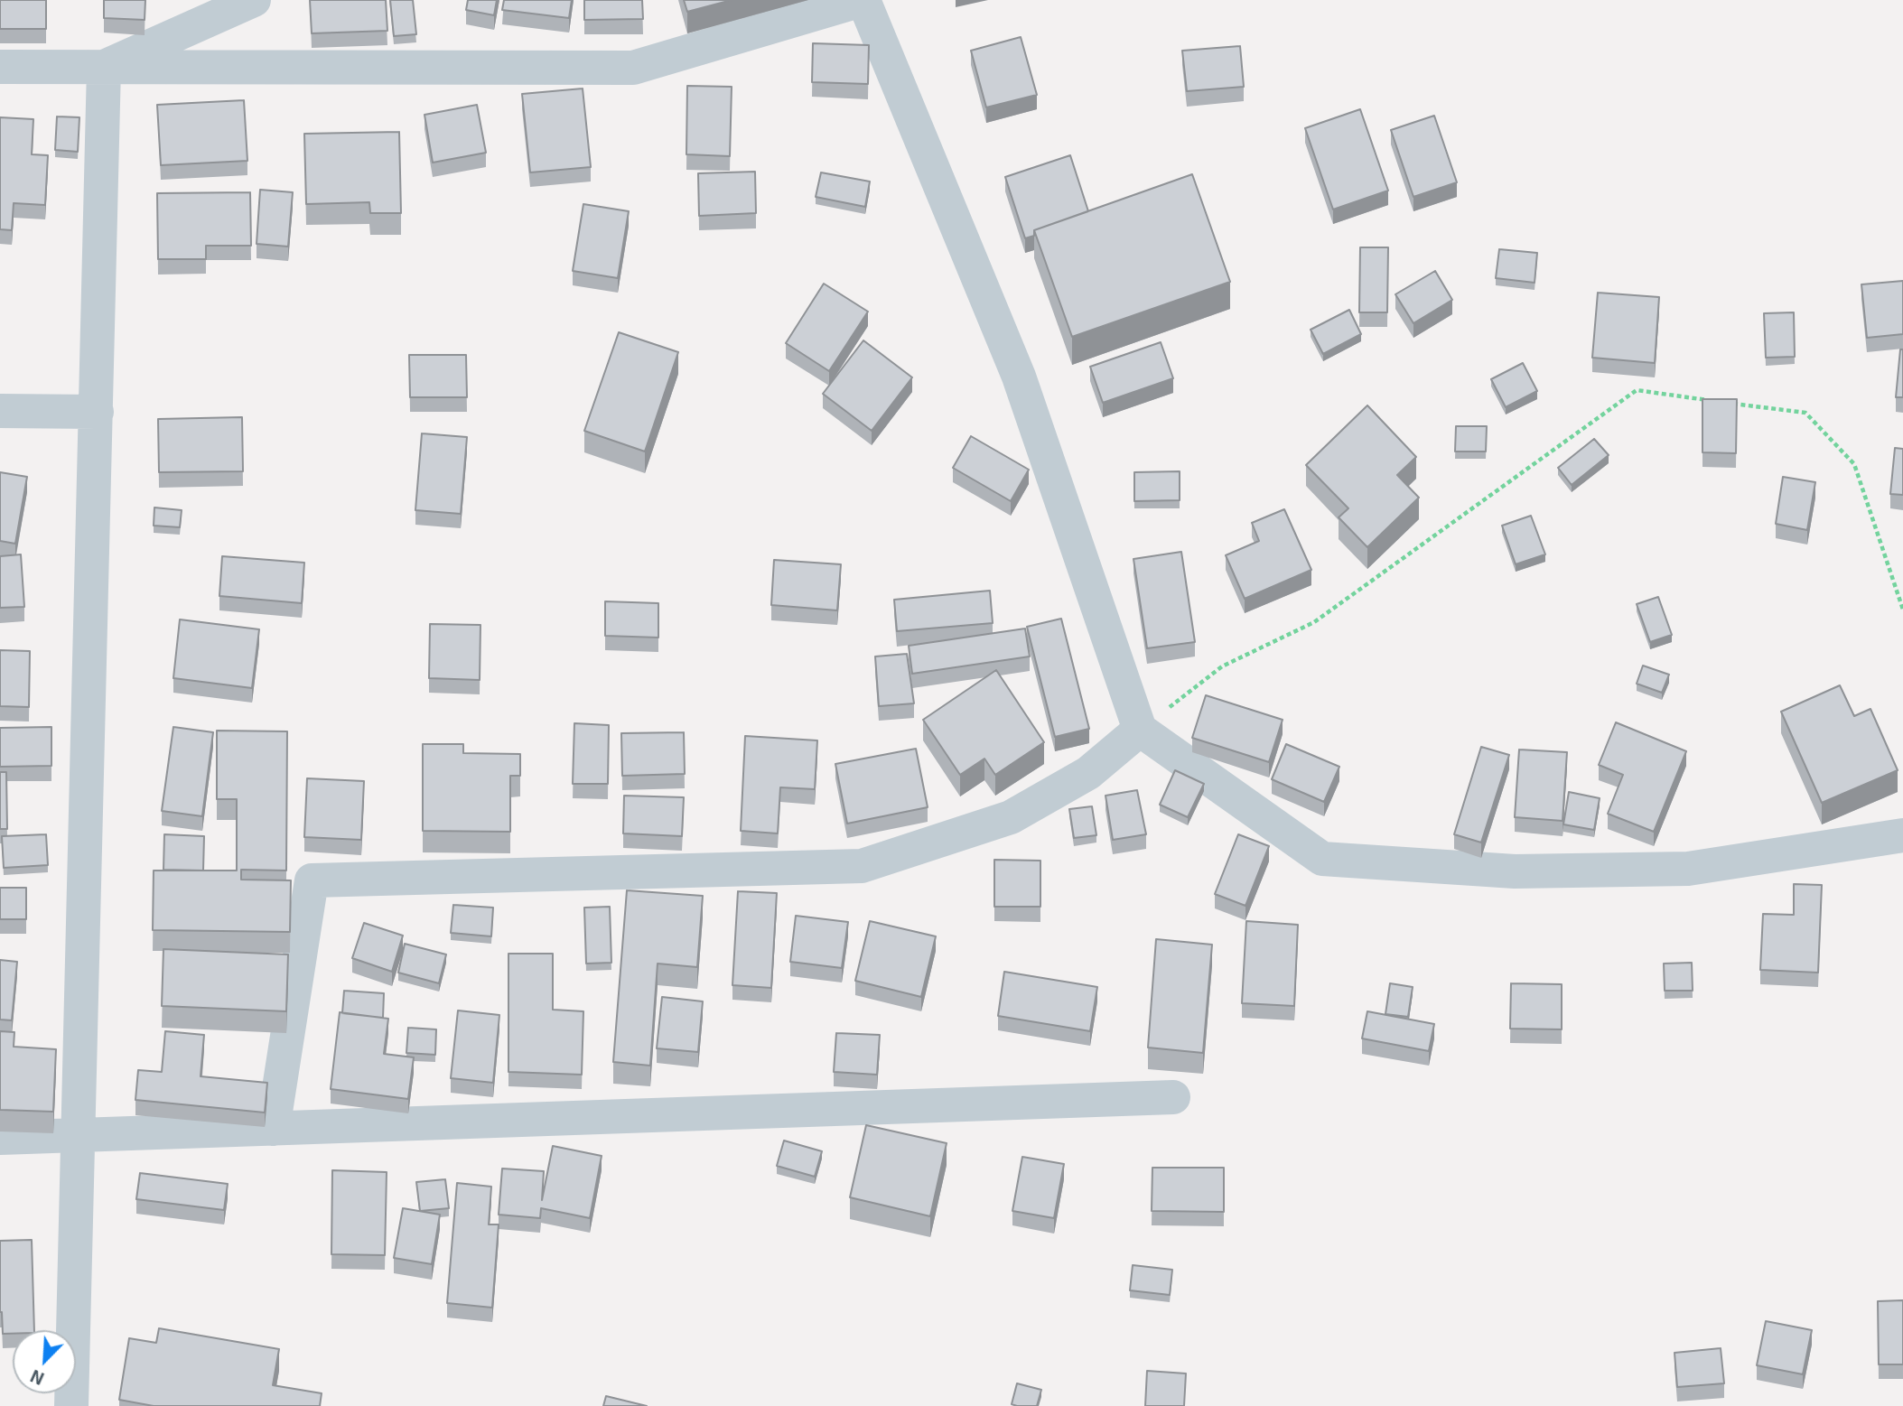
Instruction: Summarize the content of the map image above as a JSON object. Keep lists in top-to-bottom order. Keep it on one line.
{"north":"bottom left"}
